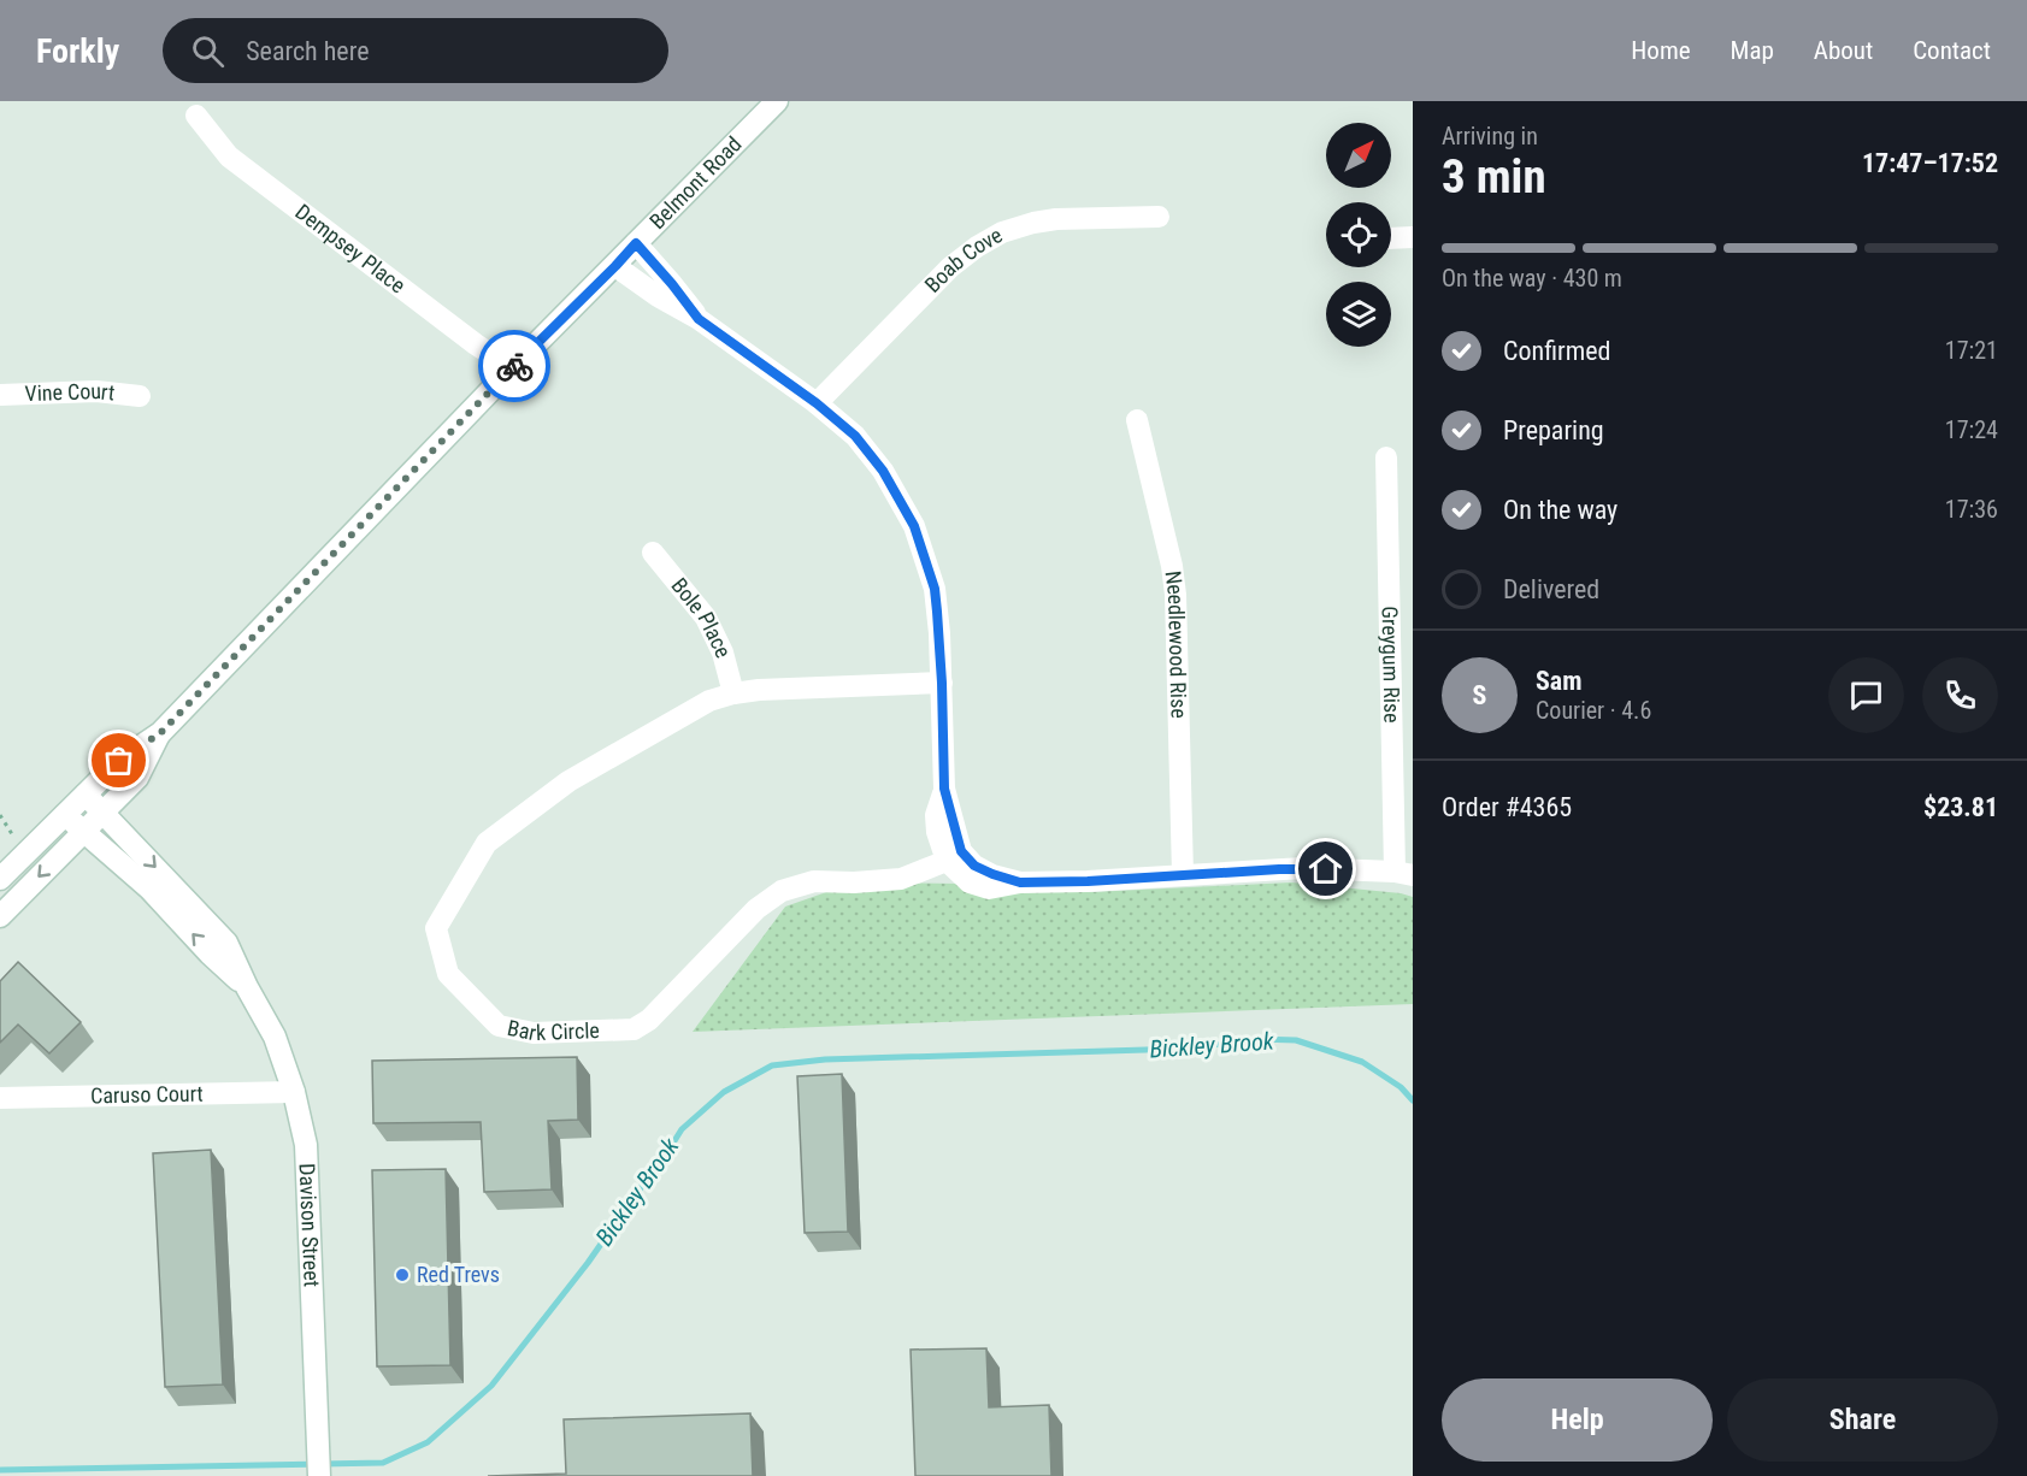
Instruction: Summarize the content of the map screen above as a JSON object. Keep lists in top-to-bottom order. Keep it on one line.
{"streets":{"street":["Belmont Road","Dempsey Place","Boab Cove","Vine Court","Bole Place","Needlewood Rise","Greygum Rise","Bark Circle","Caruso Court","Davison Street"]},"crossings":[["Belmont Road","Dempsey Place"],["Belmont Road","Davison Street"],["Bole Place","Bark Circle"],["Caruso Court","Davison Street"]],"water":["Bickley Brook"],"places":["Red Trevs"],"north":"top right","page":{"header":"Forkly","search":"Search here","nav":["Home","Map","About","Contact"],"heading":["3 min","Arriving in","17:47–17:52"],"panel":["Sam","Courier · 4.6","Order #4365","$23.81"],"bar":"On the way · 430 m","list":[["Confirmed","17:21"],["Preparing","17:24"],["On the way","17:36"],"Delivered"],"round":"S","buttons":["Help","Share"]}}
